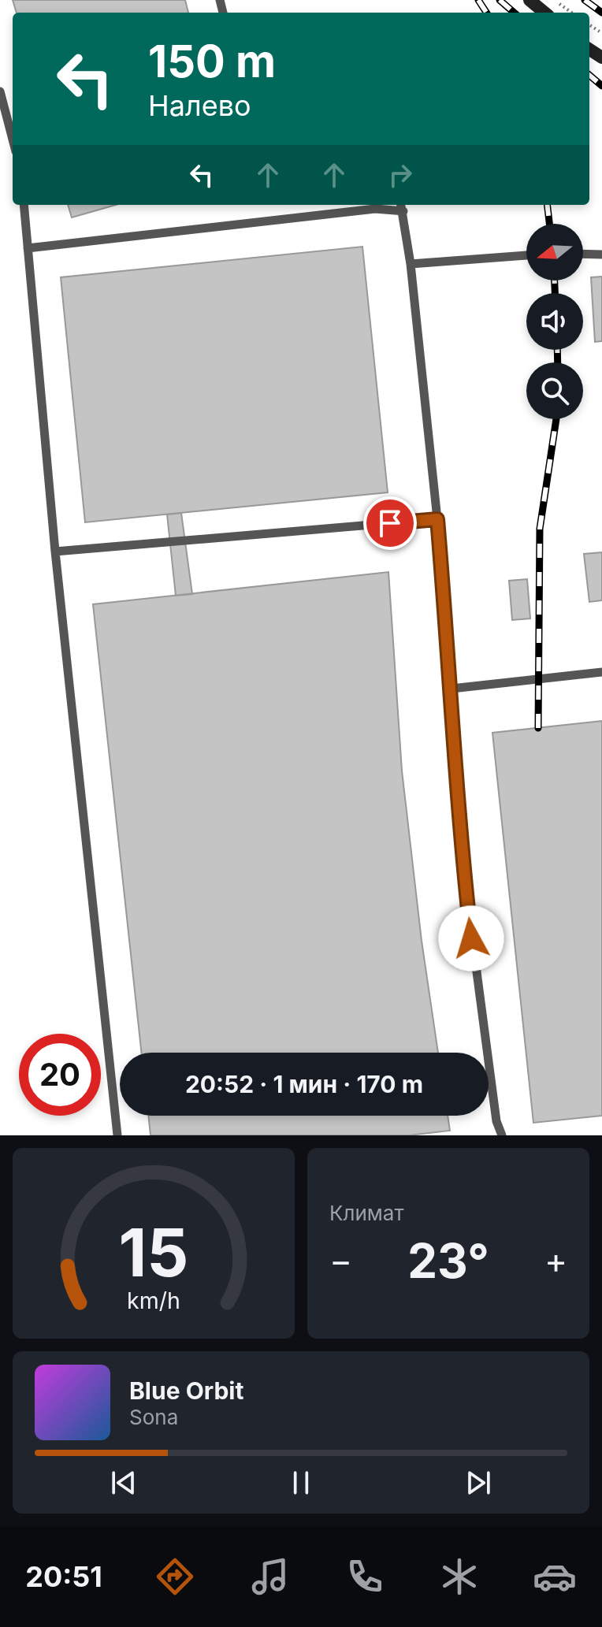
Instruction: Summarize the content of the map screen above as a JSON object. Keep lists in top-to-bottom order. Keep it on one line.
{"north":"left","page":{"turn":["150 m","Налево"],"limit":"20","trip":"20:52 · 1 мин · 170 m","tile":"Климат","heat":["−","23°","+"],"song":["Blue Orbit","Sona"],"tabs":"20:51","gauge":["15","km/h"]}}
